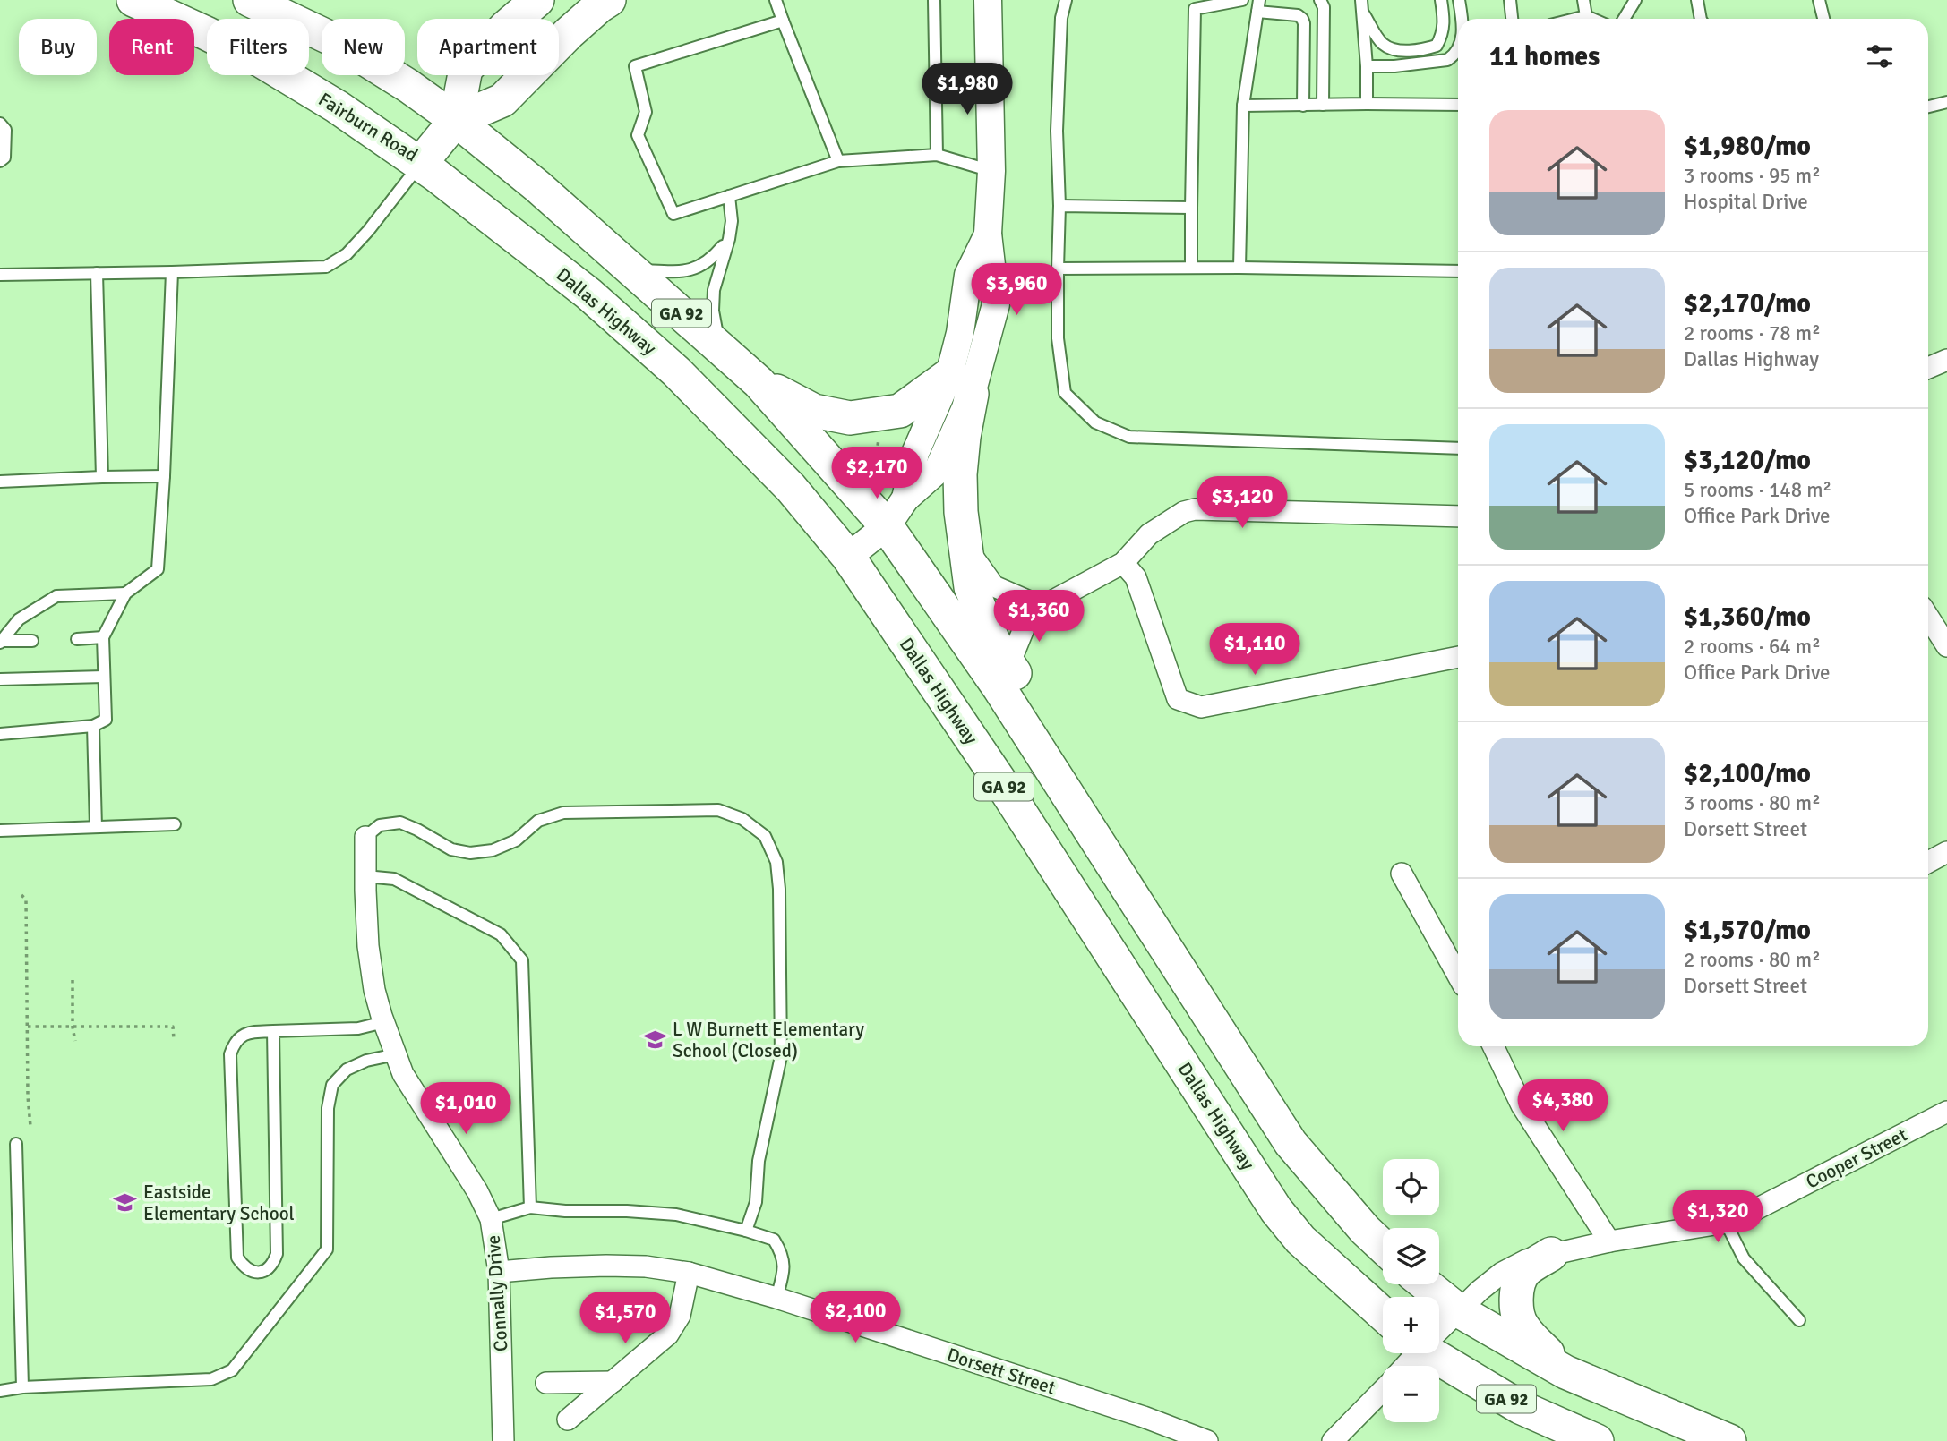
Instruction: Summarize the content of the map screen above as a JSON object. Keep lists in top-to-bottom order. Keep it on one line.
{"streets":{"main road":["Fairburn Road","Dallas Highway","GA 92"],"street":["Cooper Street","Connally Drive","Dorsett Street"]},"crossings":[["Fairburn Road","Dallas Highway"],["Fairburn Road","GA 92"],["GA 92","Cooper Street"],["Connally Drive","Dorsett Street"]],"places":{"school or university":["L W Burnett Elementary School (Closed)","Eastside Elementary School"]},"page":{"chip":["Buy","Rent","Filters","New","Apartment"],"heading":"11 homes","price":["$1,980","$3,960","$2,170","$3,120","$1,360","$1,110","$4,380","$1,010","$1,320","$2,100","$1,570"],"list":[{"name":"$1,980/mo","note":"3 rooms · 95 m² · Hospital Drive"},{"name":"$2,170/mo","note":"2 rooms · 78 m² · Dallas Highway"},{"name":"$3,120/mo","note":"5 rooms · 148 m² · Office Park Drive"},{"name":"$1,360/mo","note":"2 rooms · 64 m² · Office Park Drive"},{"name":"$2,100/mo","note":"3 rooms · 80 m² · Dorsett Street"},{"name":"$1,570/mo","note":"2 rooms · 80 m² · Dorsett Street"}],"map_buttons":["+","−"]}}
